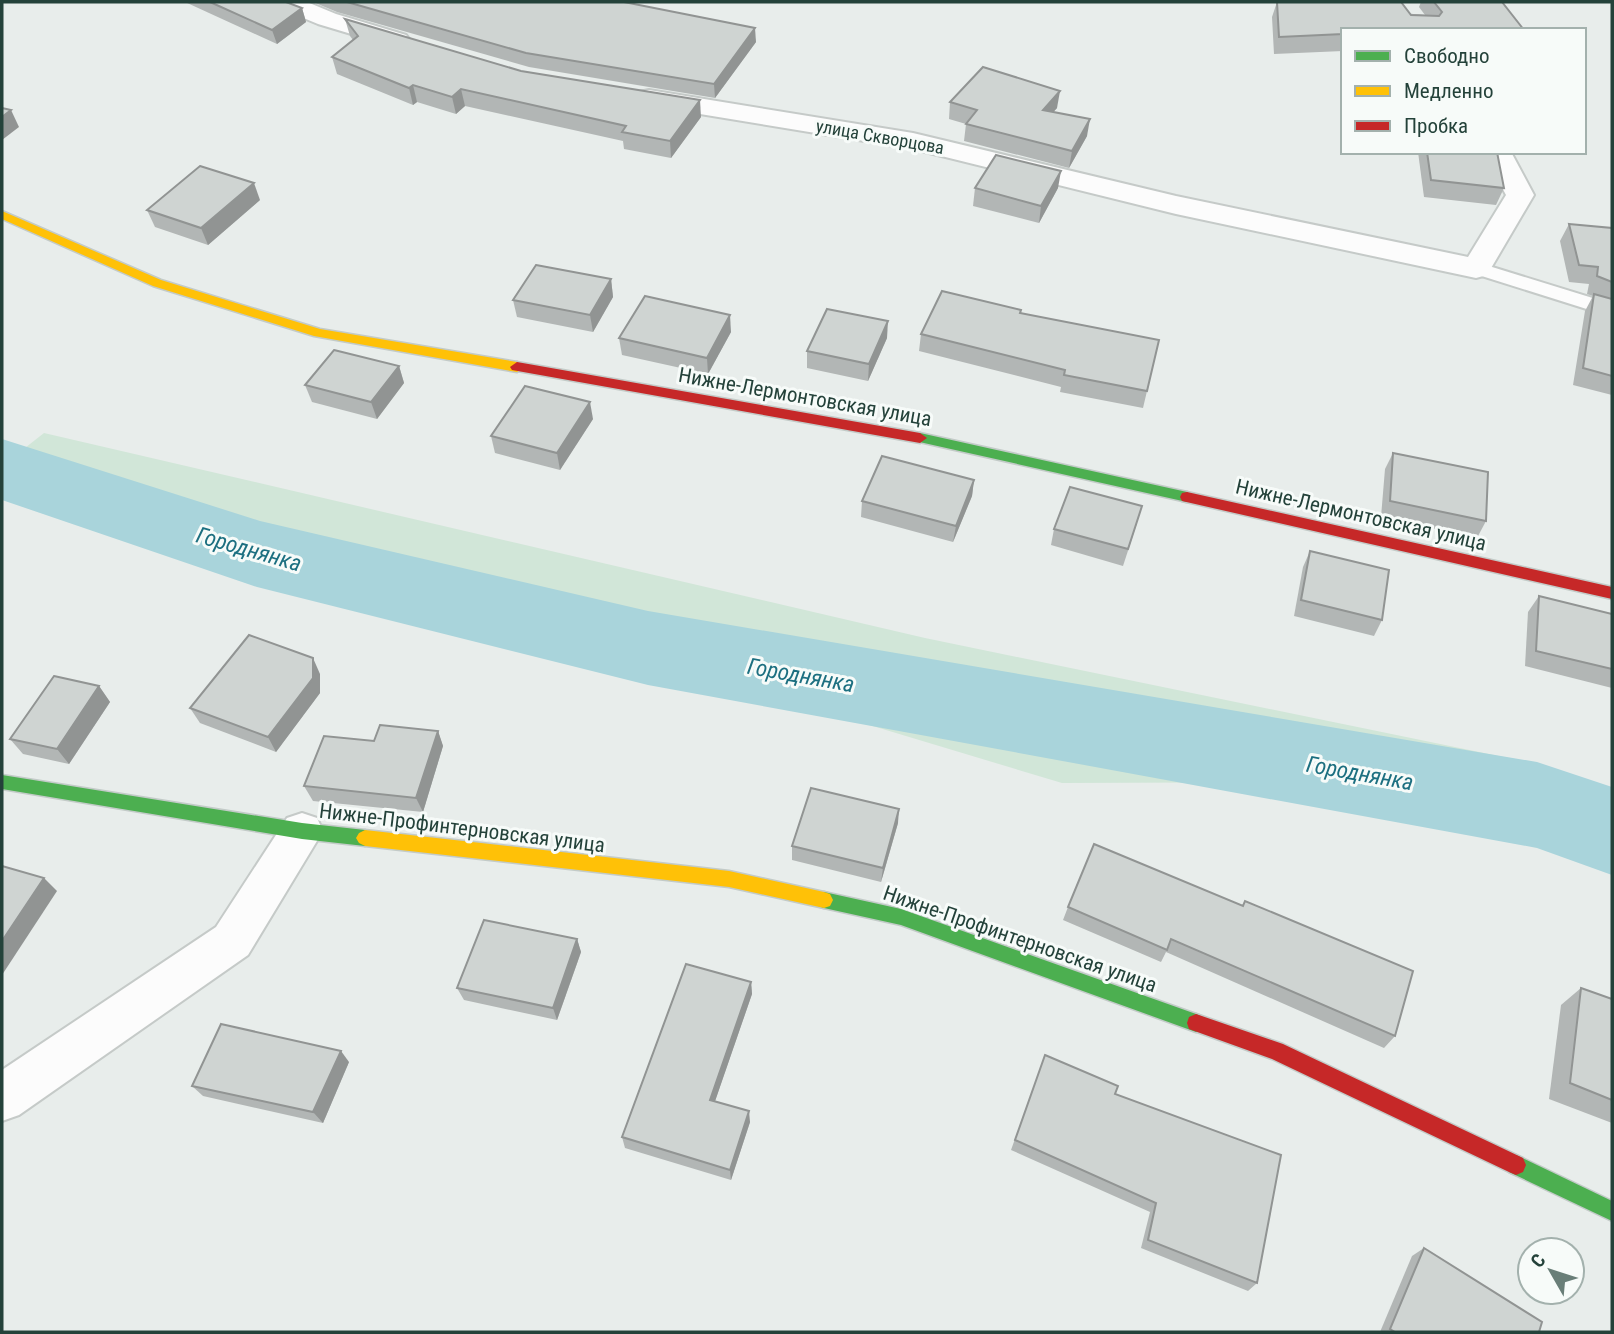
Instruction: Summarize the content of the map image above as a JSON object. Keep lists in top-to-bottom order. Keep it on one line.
{"streets":{"street":["улица Скворцова","Нижне-Лермонтовская улица","Нижне-Профинтерновская улица"]},"water":["Городнянка"],"legend":["Свободно","Медленно","Пробка"],"north":"top left"}
